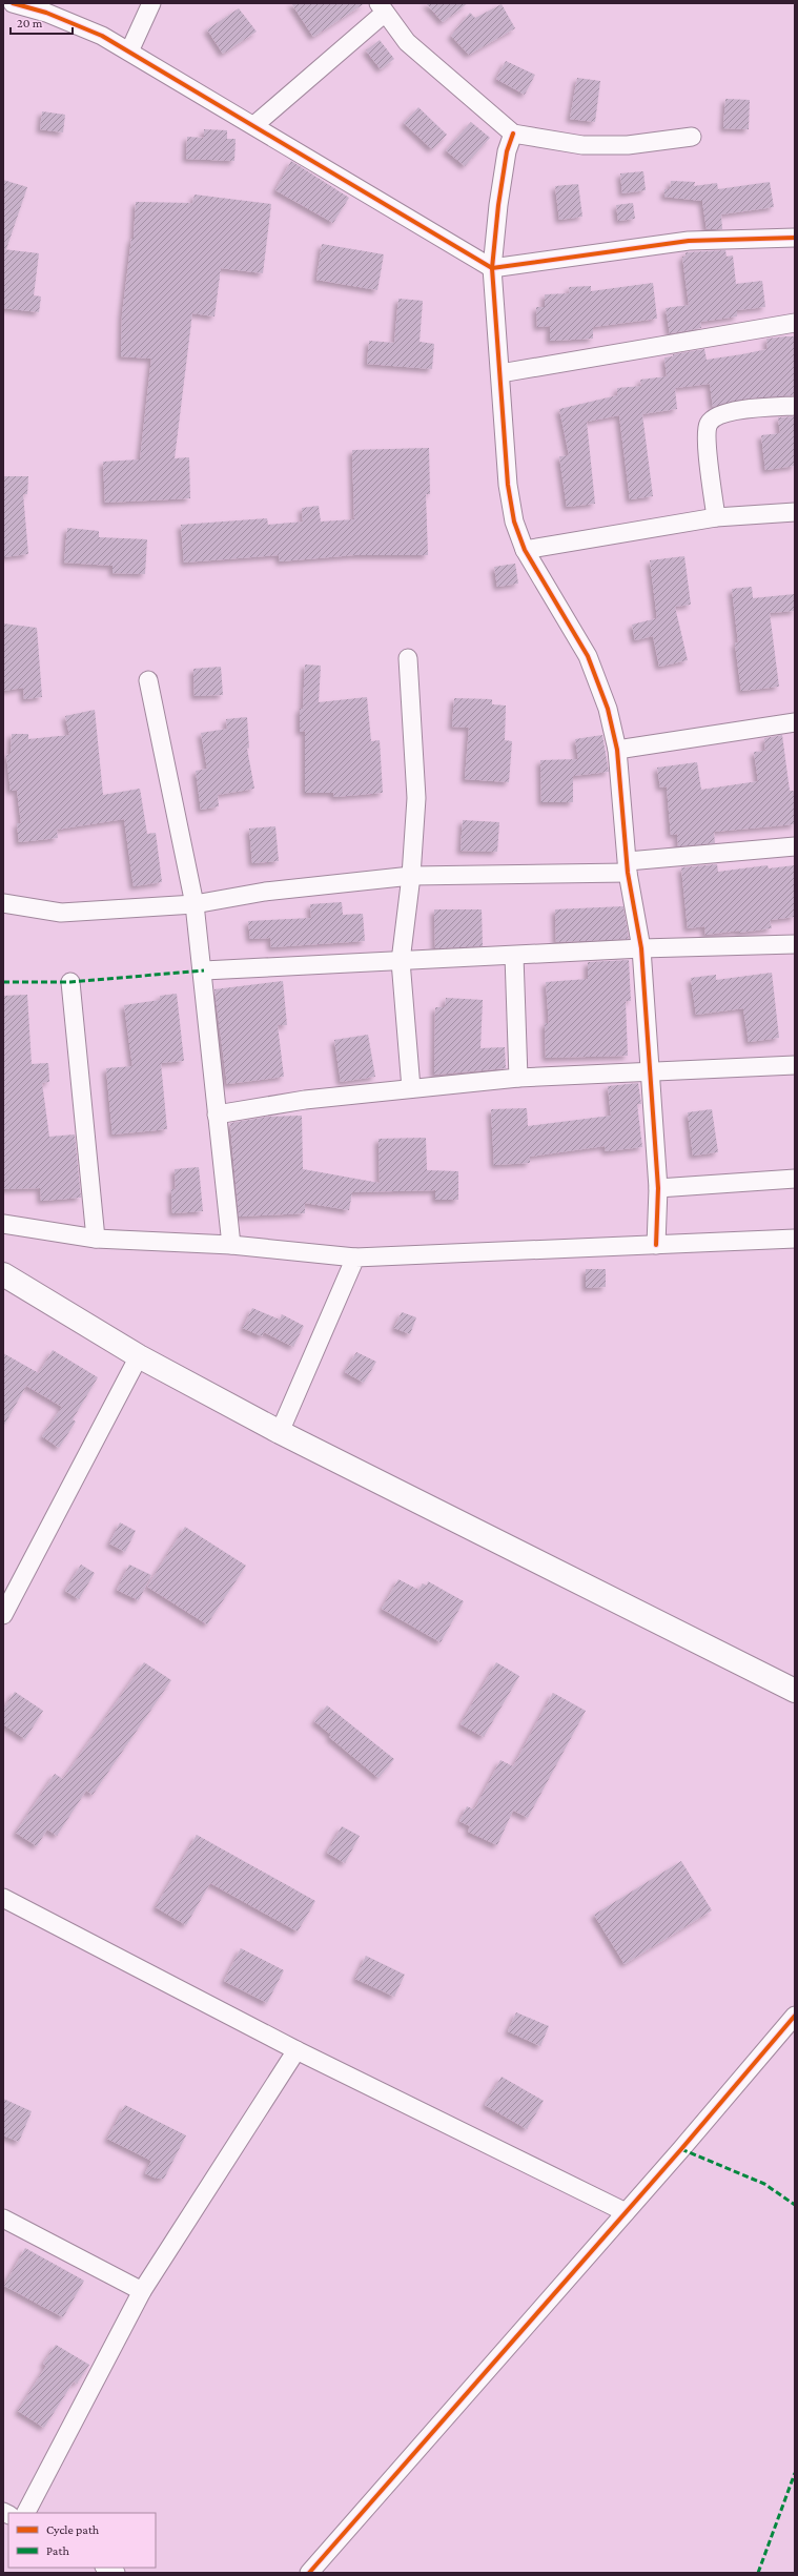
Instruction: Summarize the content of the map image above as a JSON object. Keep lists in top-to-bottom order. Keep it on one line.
{"legend":["Cycle path","Path"],"scale_bar":"20 m"}
